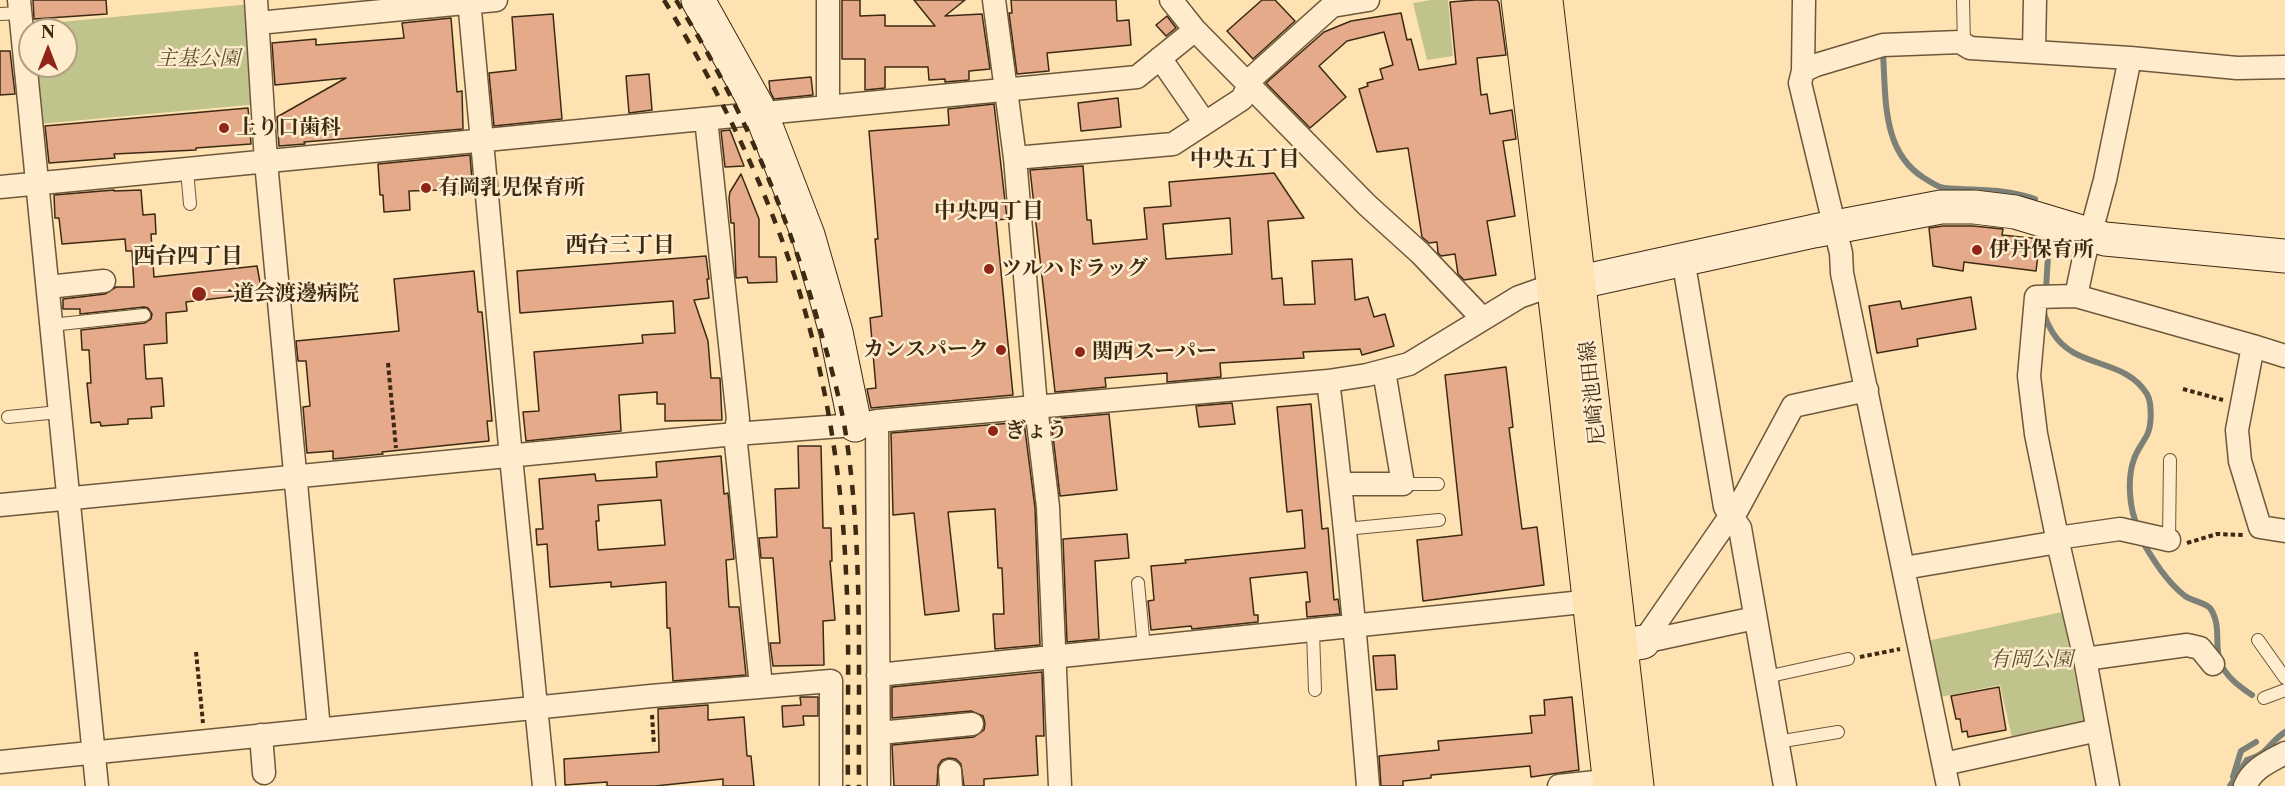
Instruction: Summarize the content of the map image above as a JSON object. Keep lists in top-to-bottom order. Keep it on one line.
{"streets":{"main road":["尼崎池田線"]},"districts":["中央五丁目","中央四丁目","西台三丁目","西台四丁目"],"parks":["主基公園","有岡公園"],"places":["上り口歯科","有岡乳児保育所","伊丹保育所","ツルハドラッグ","一道会渡邊病院","カンスパーク","関西スーパー","ぎょう"],"north":"top"}
